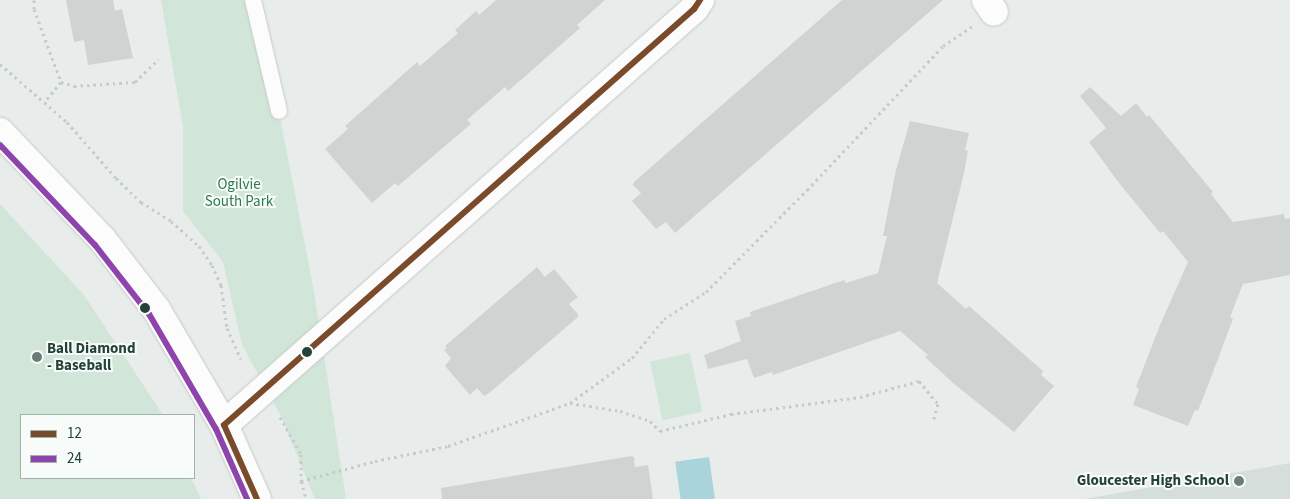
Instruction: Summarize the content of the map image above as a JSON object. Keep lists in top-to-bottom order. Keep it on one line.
{"parks":["Ogilvie South Park"],"places":["Ball Diamond - Baseball","Gloucester High School"],"lines":["transit line 12","transit line 24"],"legend":["12","24"]}
